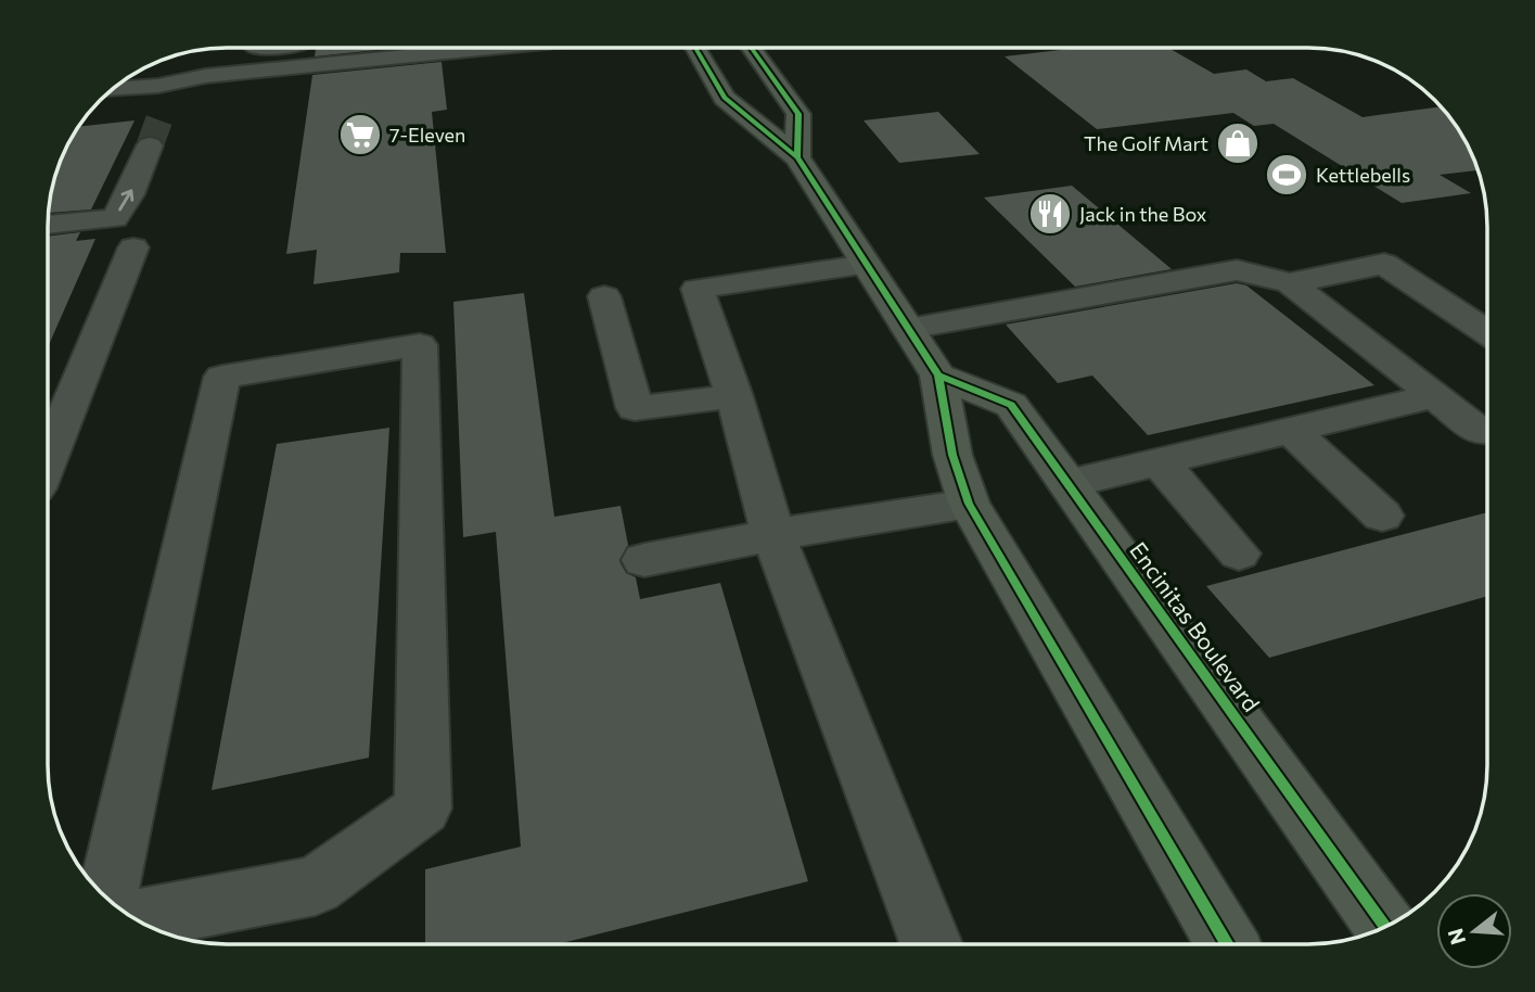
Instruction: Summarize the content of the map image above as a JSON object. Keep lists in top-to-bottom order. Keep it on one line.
{"streets":{"main road":["Encinitas Boulevard"]},"places":{"supermarket":["7-Eleven"],"shop":["The Golf Mart"],"sports":["Kettlebells"],"restaurant":["Jack in the Box"]},"north":"left"}
